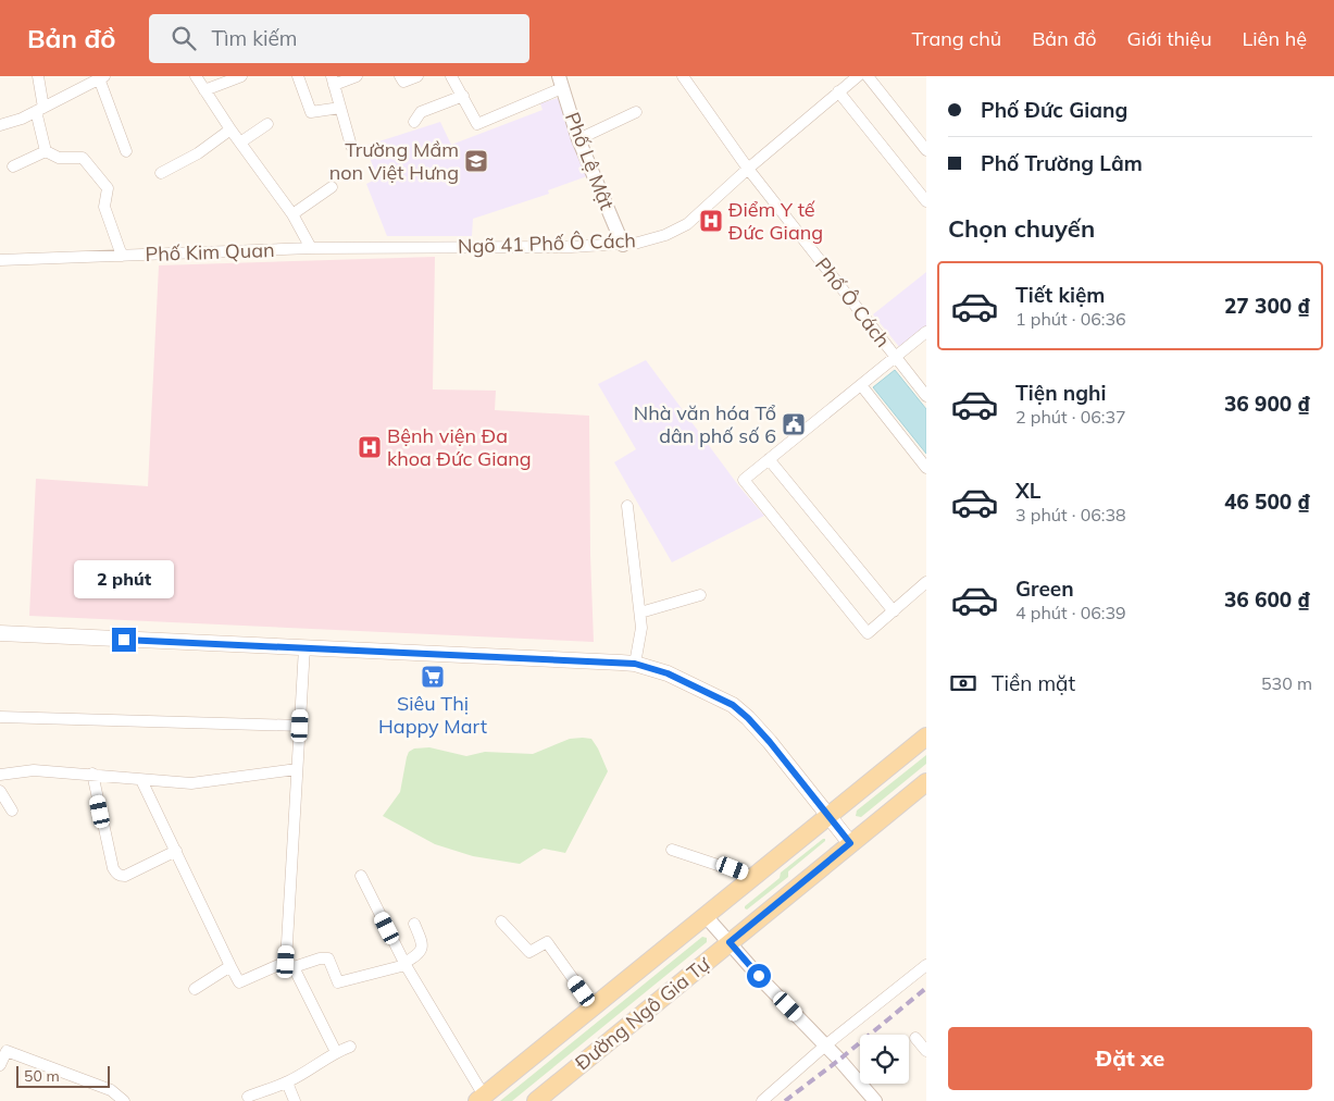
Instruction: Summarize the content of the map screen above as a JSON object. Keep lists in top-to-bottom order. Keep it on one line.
{"streets":{"main road":["Đường Ngô Gia Tự"],"street":["Phố Lệ Mật","Ngõ 41 Phố Ô Cách","Phố Kim Quan","Phố Ô Cách"]},"crossings":[["Phố Lệ Mật","Ngõ 41 Phố Ô Cách"],["Ngõ 41 Phố Ô Cách","Phố Kim Quan"],["Ngõ 41 Phố Ô Cách","Phố Ô Cách"]],"places":{"school or university":["Trường Mầm non Việt Hưng"],"hospital":["Điểm Y tế Đức Giang","Bệnh viện Đa khoa Đức Giang"],"public building":["Nhà văn hóa Tổ dân phố số 6"],"supermarket":["Siêu Thị Happy Mart"]},"scale_bar":"50 m","page":{"header":"Bản đồ","search":"Tìm kiếm","nav":["Trang chủ","Bản đồ","Giới thiệu","Liên hệ"],"banner":["Phố Đức Giang","Phố Trường Lâm"],"heading":"Chọn chuyến","list":[{"name":"Tiết kiệm","note":"1 phút · 06:36","value":"27 300 ₫"},{"name":"Tiện nghi","note":"2 phút · 06:37","value":"36 900 ₫"},{"name":"XL","note":"3 phút · 06:38","value":"46 500 ₫"},{"name":"Green","note":"4 phút · 06:39","value":"36 600 ₫"}],"bubble":"2 phút","pay":["Tiền mặt","530 m"],"buttons":"Đặt xe","scale":"50 m"}}
